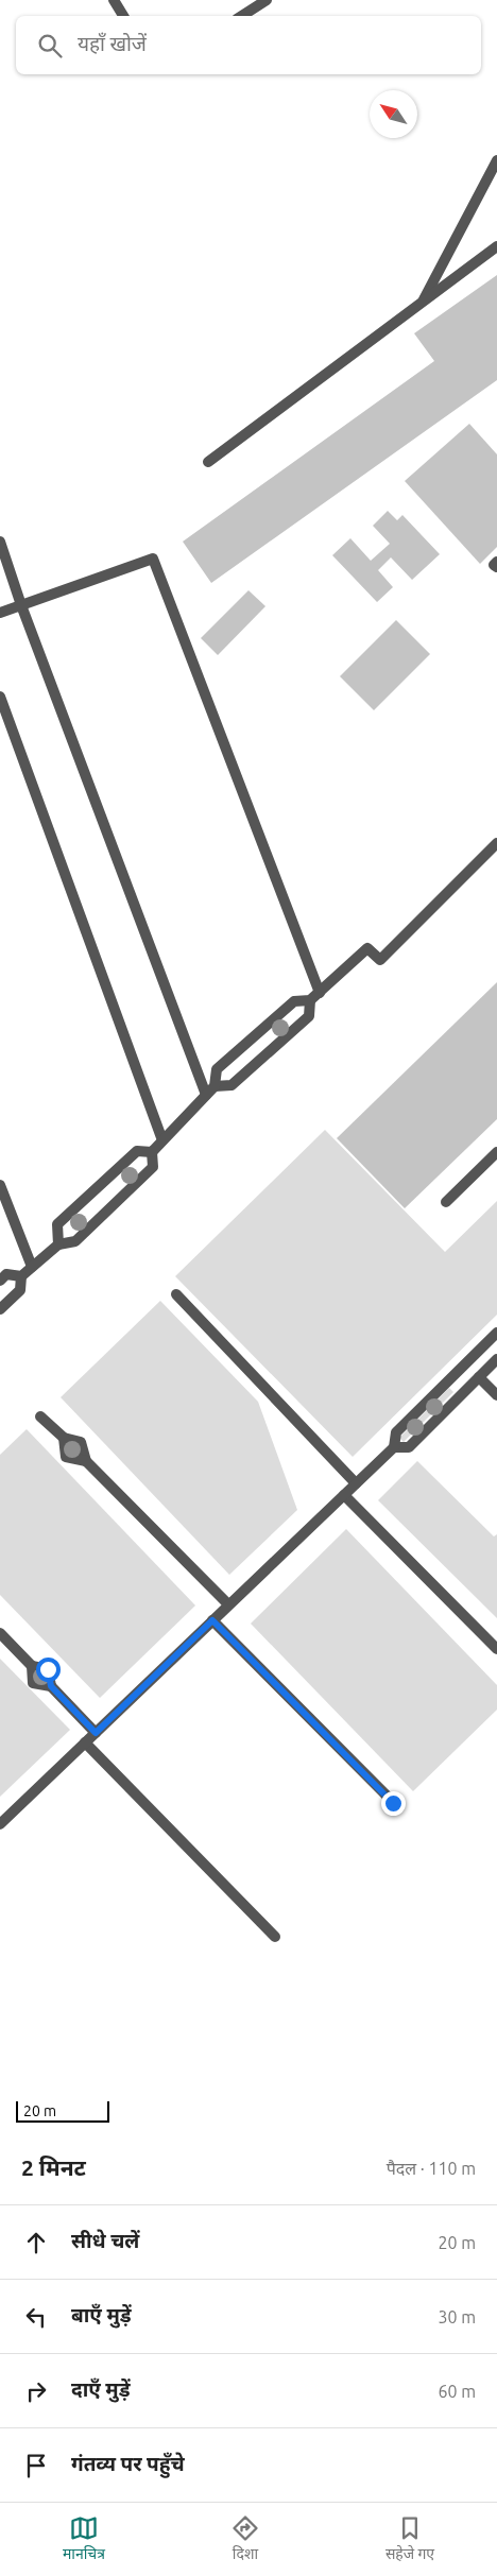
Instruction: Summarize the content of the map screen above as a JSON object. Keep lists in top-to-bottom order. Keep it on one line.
{"scale_bar":"20 m","north":"top left","page":{"search":"यहाँ खोजें","scale":"20 m","heading":["2 मिनट","पैदल · 110 m"],"list":[["सीधे चलें","20 m"],["बाएँ मुड़ें","30 m"],["दाएँ मुड़ें","60 m"],"गंतव्य पर पहुँचे"],"nav":["मानचित्र","दिशा","सहेजे गए"]}}
